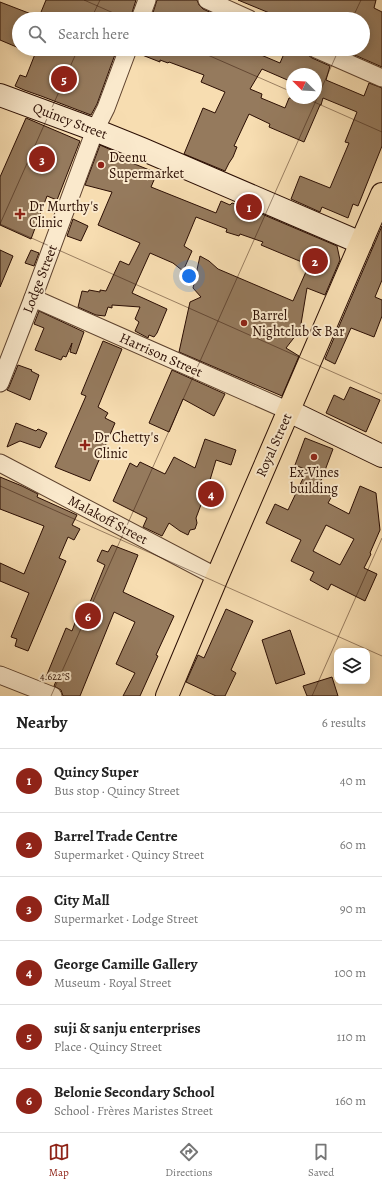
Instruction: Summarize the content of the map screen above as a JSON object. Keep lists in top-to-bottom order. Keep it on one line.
{"streets":{"main road":["Quincy Street","Royal Street"],"street":["Lodge Street","Harrison Street","Malakoff Street"]},"crossings":[["Quincy Street","Lodge Street"],["Quincy Street","Royal Street"],["Lodge Street","Harrison Street"],["Harrison Street","Royal Street"],["Royal Street","Malakoff Street"]],"places":{"other":["Deenu Supermarket","Barrel Nightclub & Bar","Ex-Vines building"],"health":["Dr Murthy's Clinic","Dr Chetty's Clinic"]},"north":"top left","page":{"search":"Search here","pins":["5","3","1","2","4","6"],"heading":["Nearby","6 results"],"list":[{"mark":"1","name":"Quincy Super","note":"Bus stop · Quincy Street","value":"40 m"},{"mark":"2","name":"Barrel Trade Centre","note":"Supermarket · Quincy Street","value":"60 m"},{"mark":"3","name":"City Mall","note":"Supermarket · Lodge Street","value":"90 m"},{"mark":"4","name":"George Camille Gallery","note":"Museum · Royal Street","value":"100 m"},{"mark":"5","name":"suji & sanju enterprises","note":"Place · Quincy Street","value":"110 m"},{"mark":"6","name":"Belonie Secondary School","note":"School · Frères Maristes Street","value":"160 m"}],"nav":["Map","Directions","Saved"]},"coordinates":["4.622°S"]}
